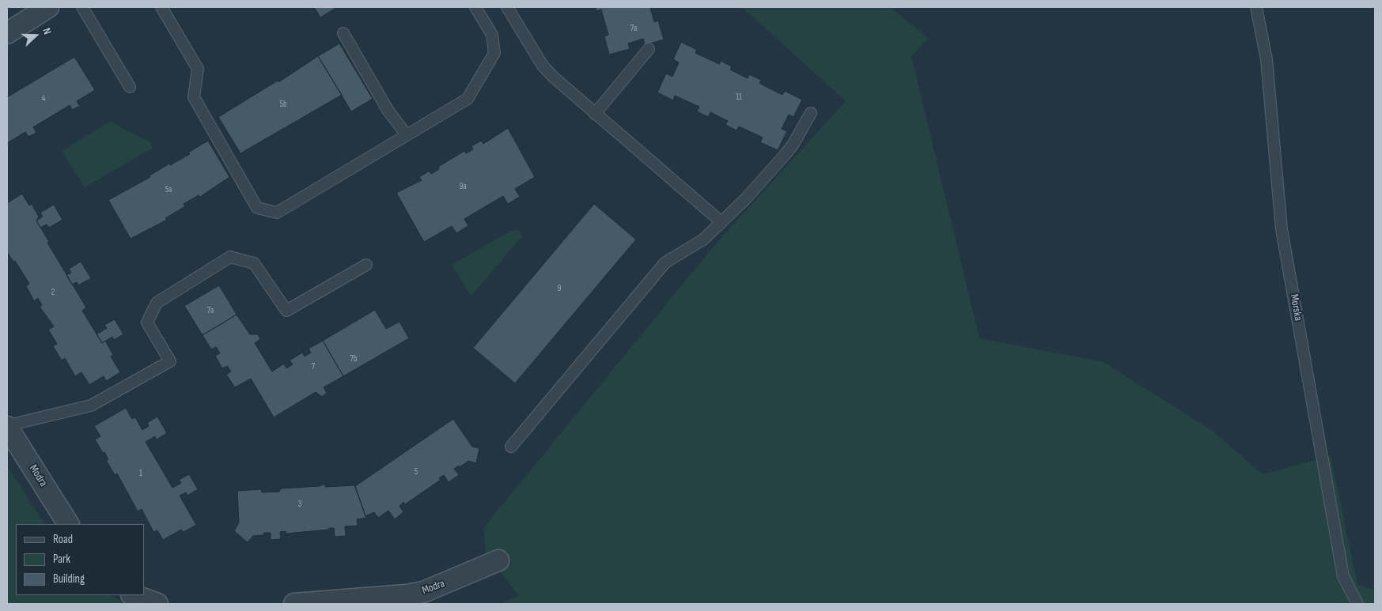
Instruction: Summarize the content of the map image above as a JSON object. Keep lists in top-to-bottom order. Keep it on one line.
{"streets":{"street":["Modra"],"lane":["Morska"]},"house_numbers":["7a","11","4","5b","9a","5a","9","2","7a","7b","7","5","1","3"],"legend":["Road","Park","Building"],"north":"right"}
